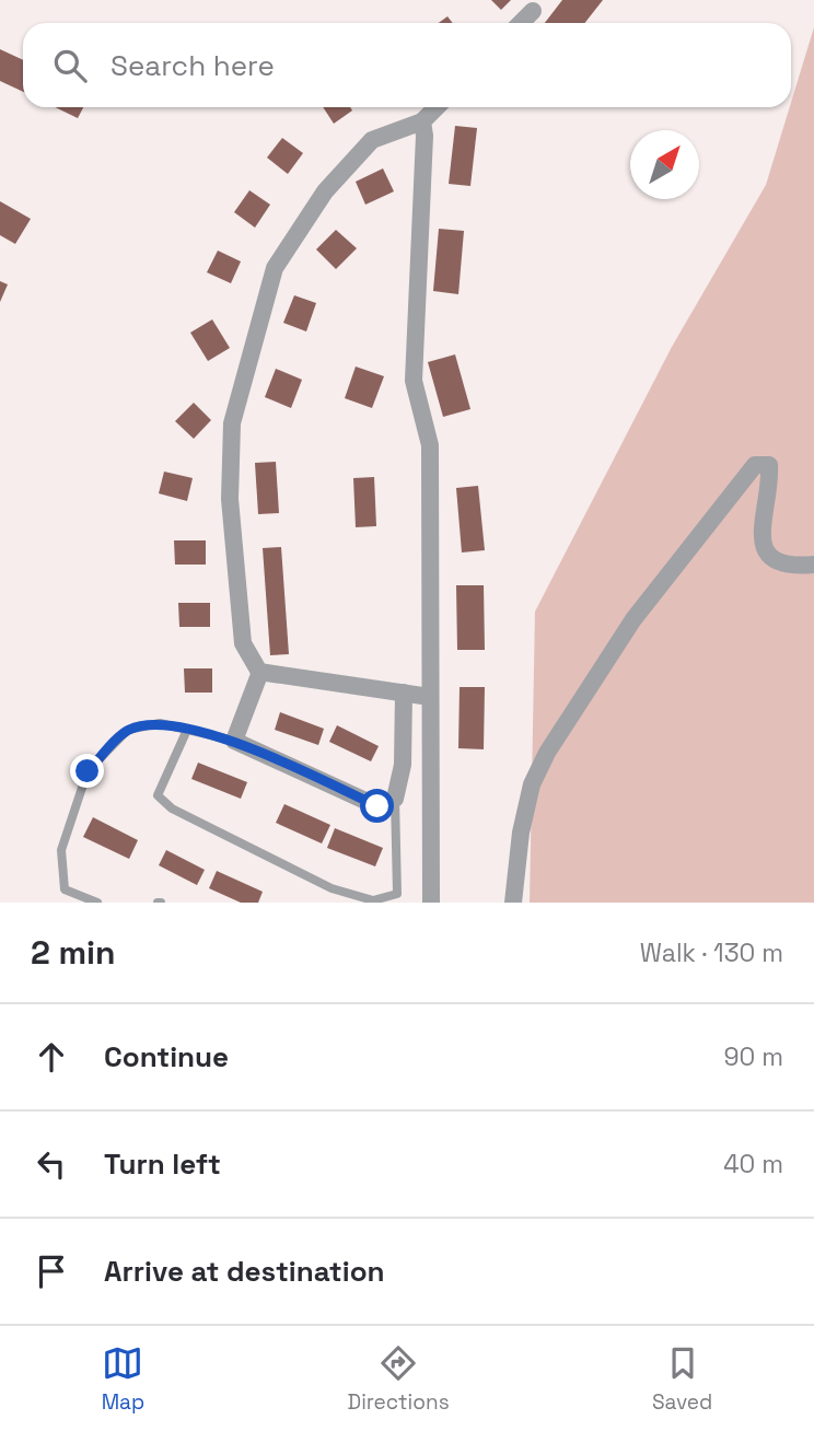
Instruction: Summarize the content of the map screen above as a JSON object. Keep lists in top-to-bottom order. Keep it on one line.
{"north":"top right","page":{"search":"Search here","heading":["2 min","Walk · 130 m"],"list":[["Continue","90 m"],["Turn left","40 m"],"Arrive at destination"],"nav":["Map","Directions","Saved"]}}
